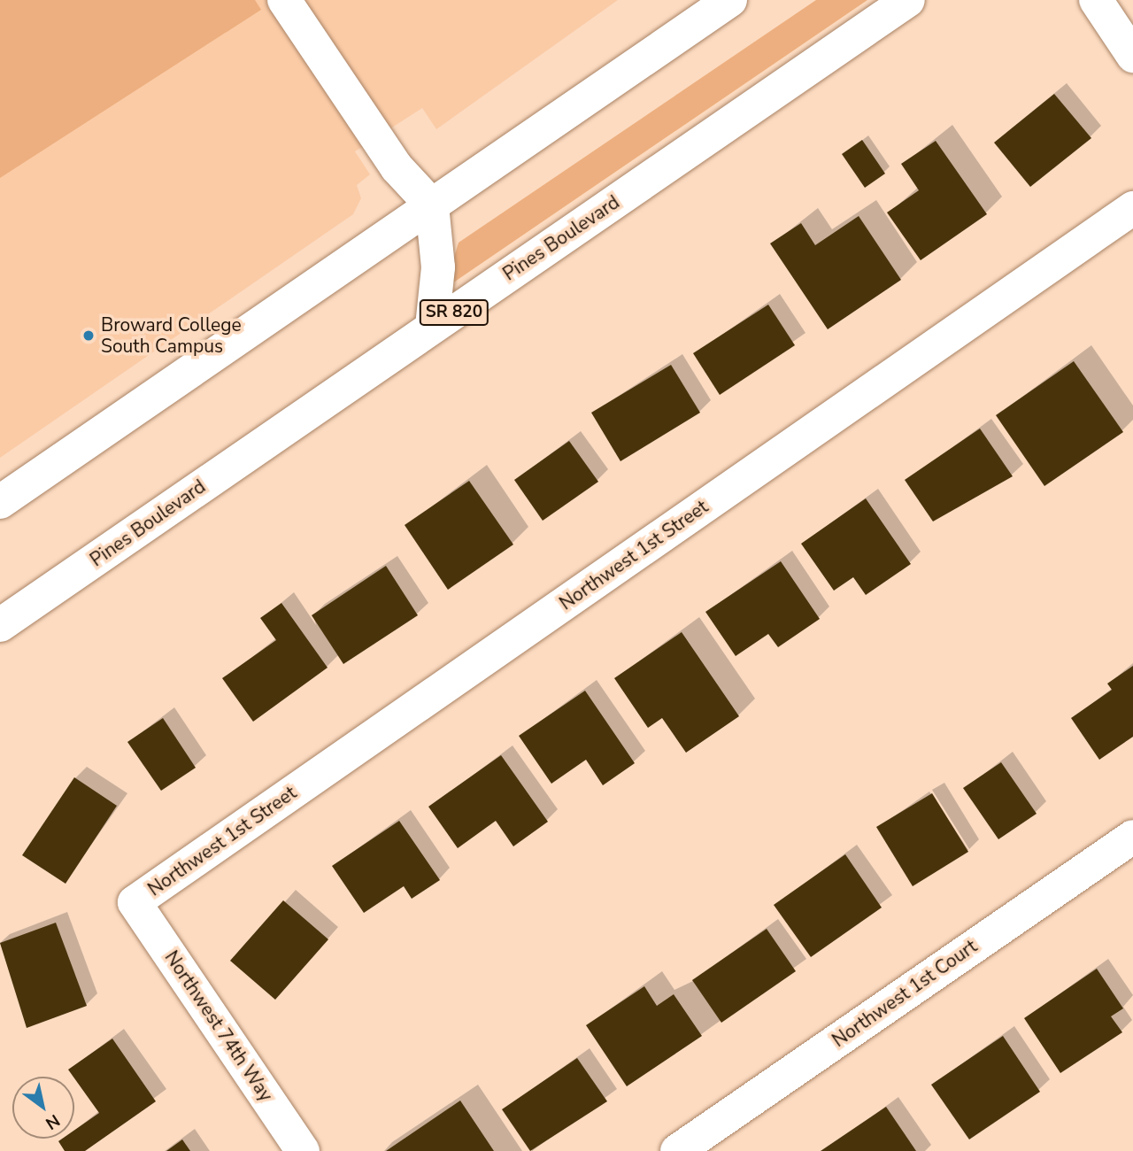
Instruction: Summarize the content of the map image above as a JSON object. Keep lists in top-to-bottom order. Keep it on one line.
{"streets":{"main road":["Pines Boulevard","SR 820","Northwest 1st Street","Northwest 1st Court","Northwest 74th Way"]},"crossings":[["Northwest 1st Street","Northwest 74th Way"]],"places":["Broward College South Campus"],"north":"bottom right"}
